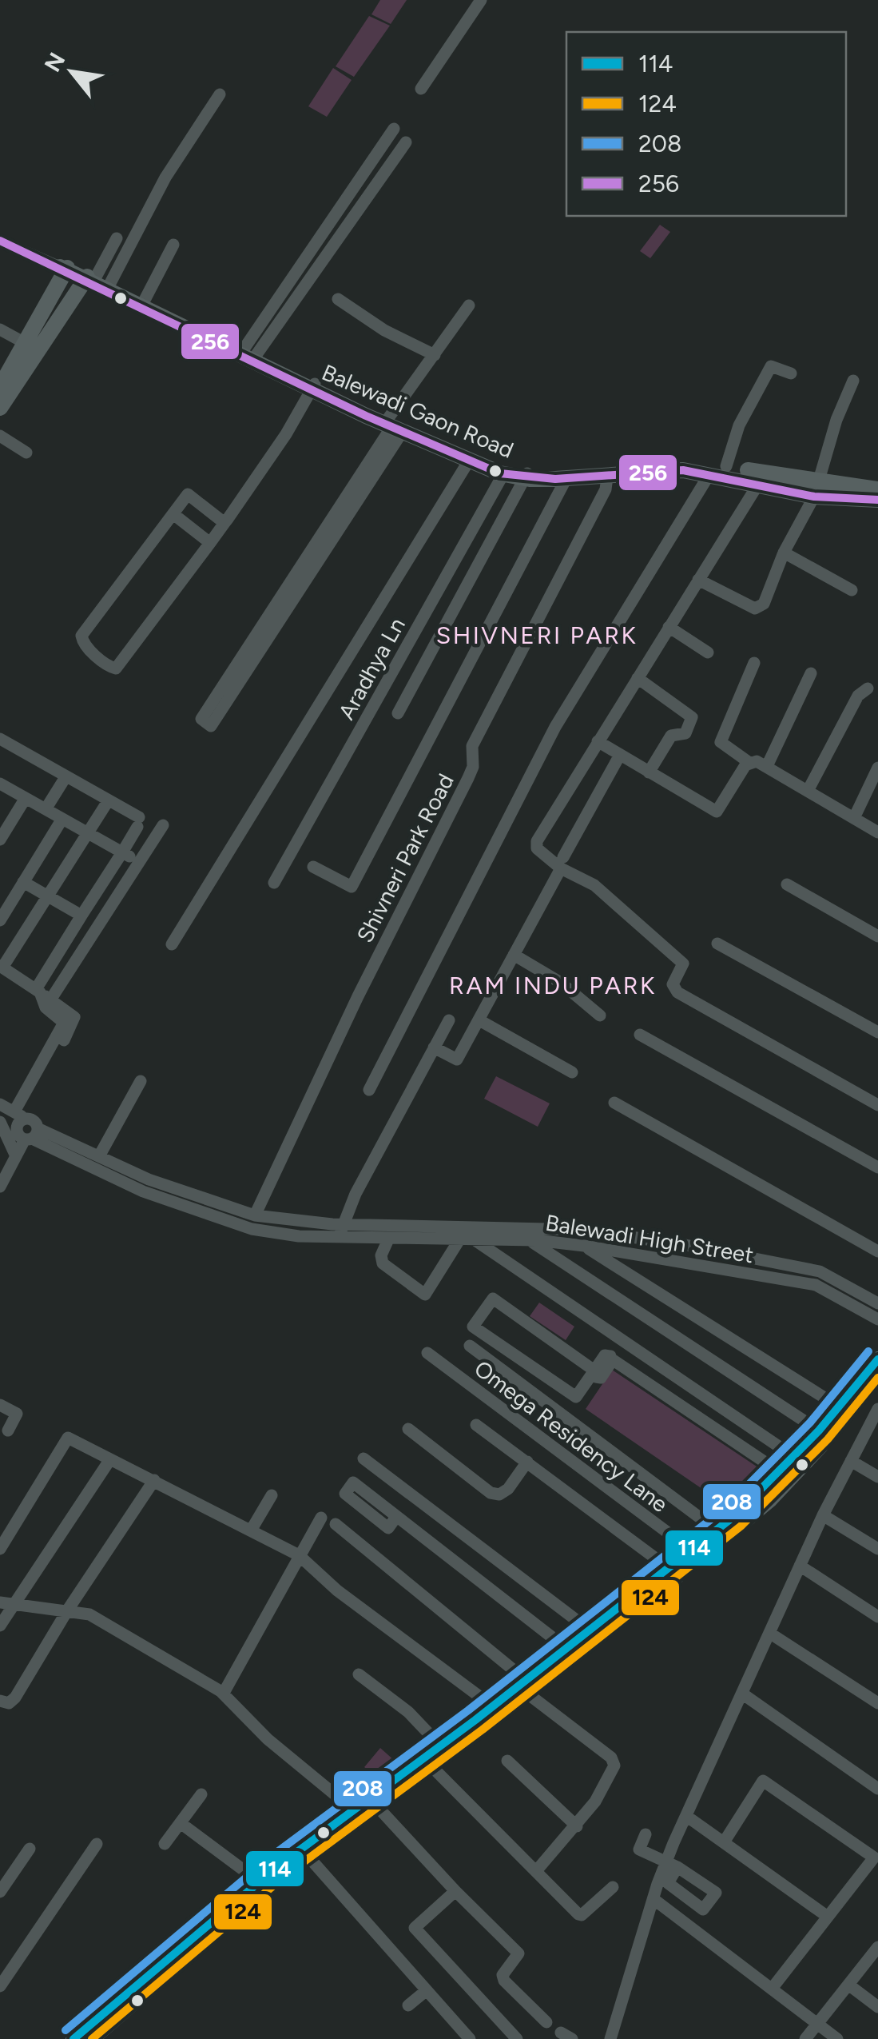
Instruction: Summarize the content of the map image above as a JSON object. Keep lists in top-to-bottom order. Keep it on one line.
{"streets":{"main road":["Balewadi Gaon Road"],"street":["Aradhya Ln","Shivneri Park Road","Balewadi High Street","Omega Residency Lane"]},"crossings":[["Balewadi Gaon Road","Aradhya Ln"],["Balewadi Gaon Road","Shivneri Park Road"],["Shivneri Park Road","Balewadi High Street"]],"districts":["SHIVNERI PARK","RAM INDU PARK"],"lines":["transit line 256","transit line 208","transit line 114","transit line 124"],"legend":["114","124","208","256"],"north":"top left"}
